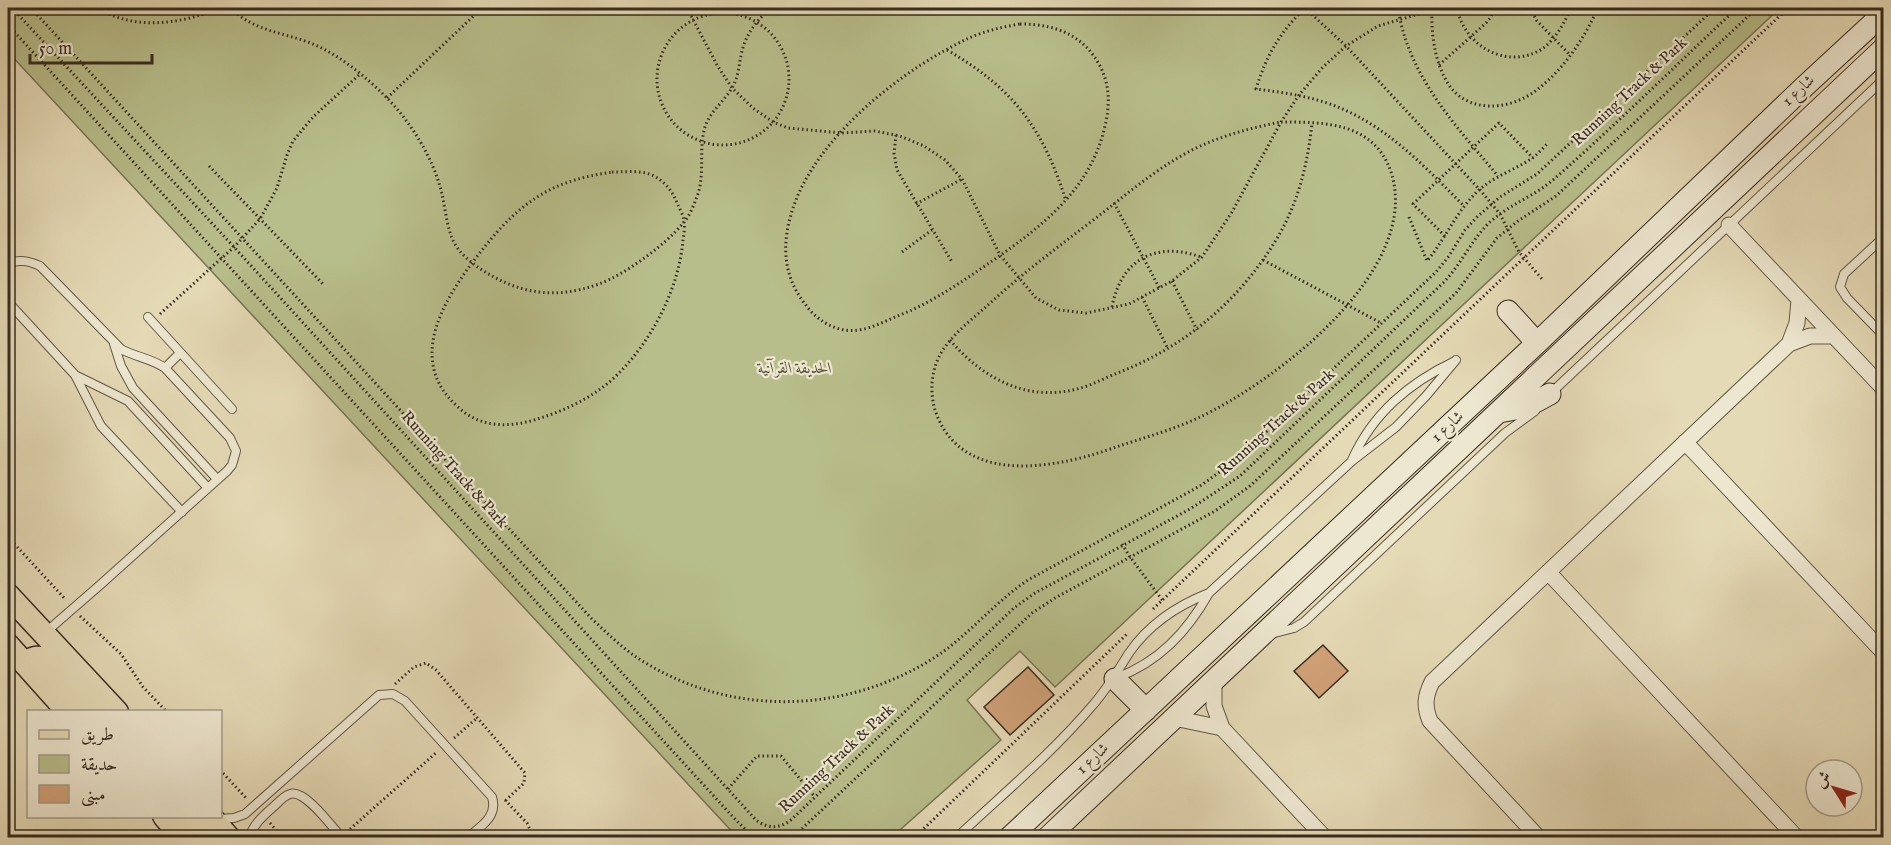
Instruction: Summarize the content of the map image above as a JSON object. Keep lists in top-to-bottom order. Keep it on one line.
{"streets":{"street":["شارع 1"],"path":["Running Track & Park"]},"parks":["الحديقة القرآنية"],"legend":["طريق","حديقة","مبنى"],"scale_bar":"50 m","north":"top left"}
